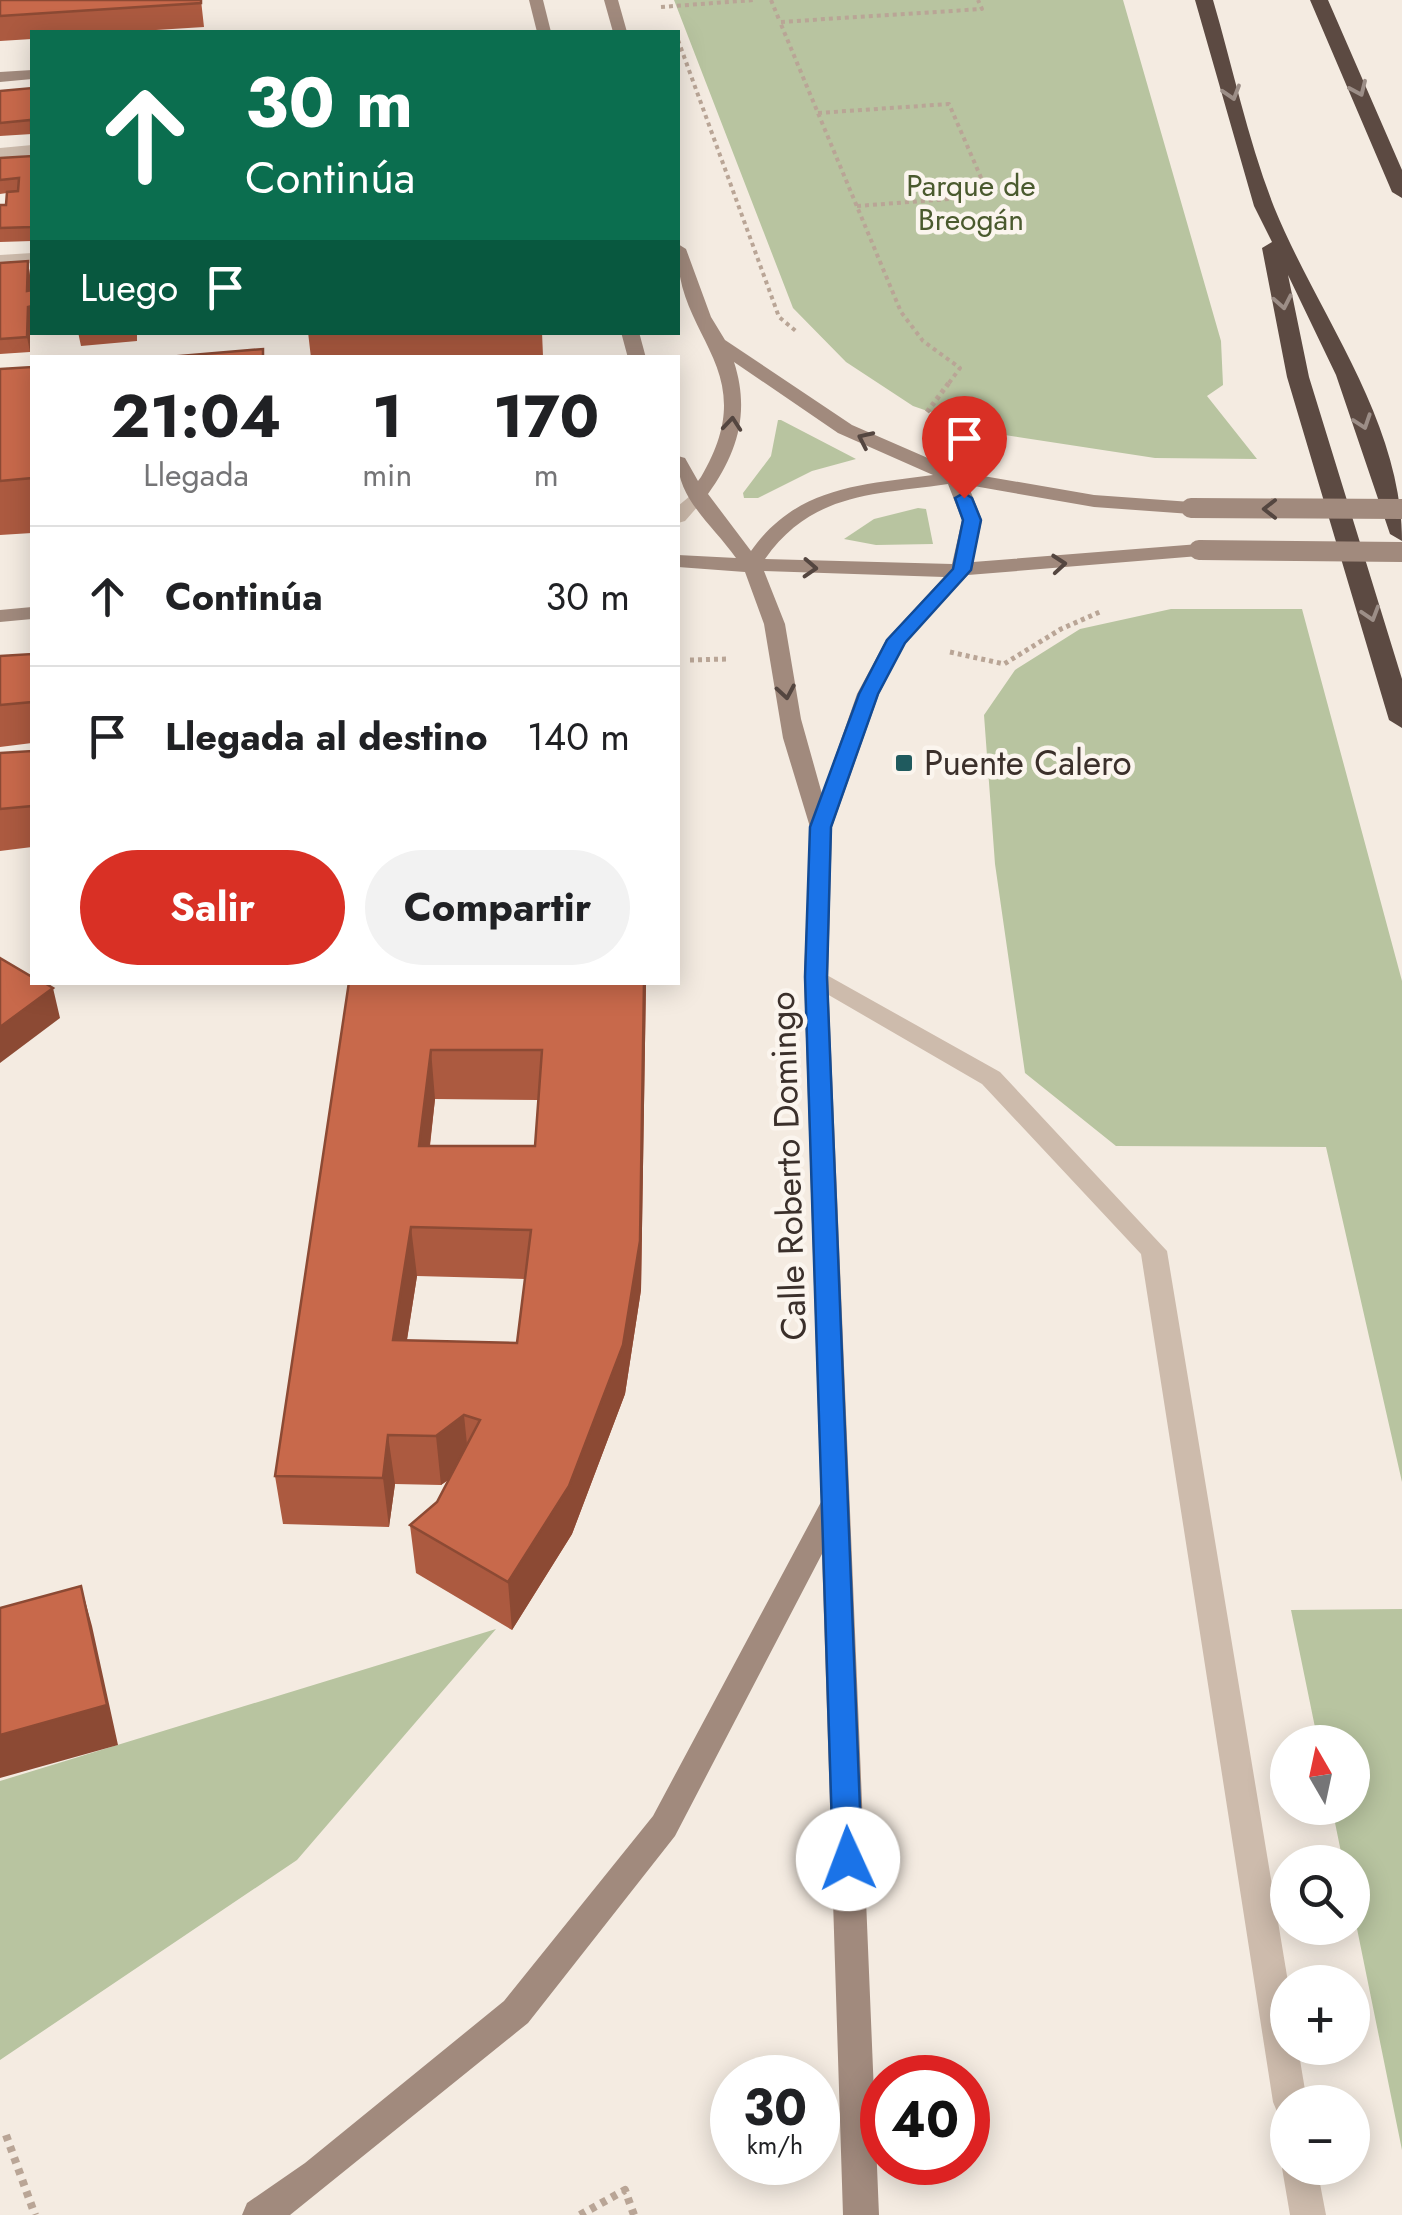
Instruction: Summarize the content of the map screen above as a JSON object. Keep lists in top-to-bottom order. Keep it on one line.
{"streets":{"street":["Calle Roberto Domingo"]},"parks":["Parque de Breogán"],"places":{"transit":["Puente Calero"]},"north":"top","page":{"turn":["30 m","Continúa"],"then":"Luego","eta":["21:04","Llegada","1","min","170","m"],"list":[{"name":"Continúa","value":"30 m"},{"name":"Llegada al destino","value":"140 m"}],"buttons":["Salir","Compartir"],"map_buttons":["+","−"],"speed":"30 km/h","limit":"40"}}
